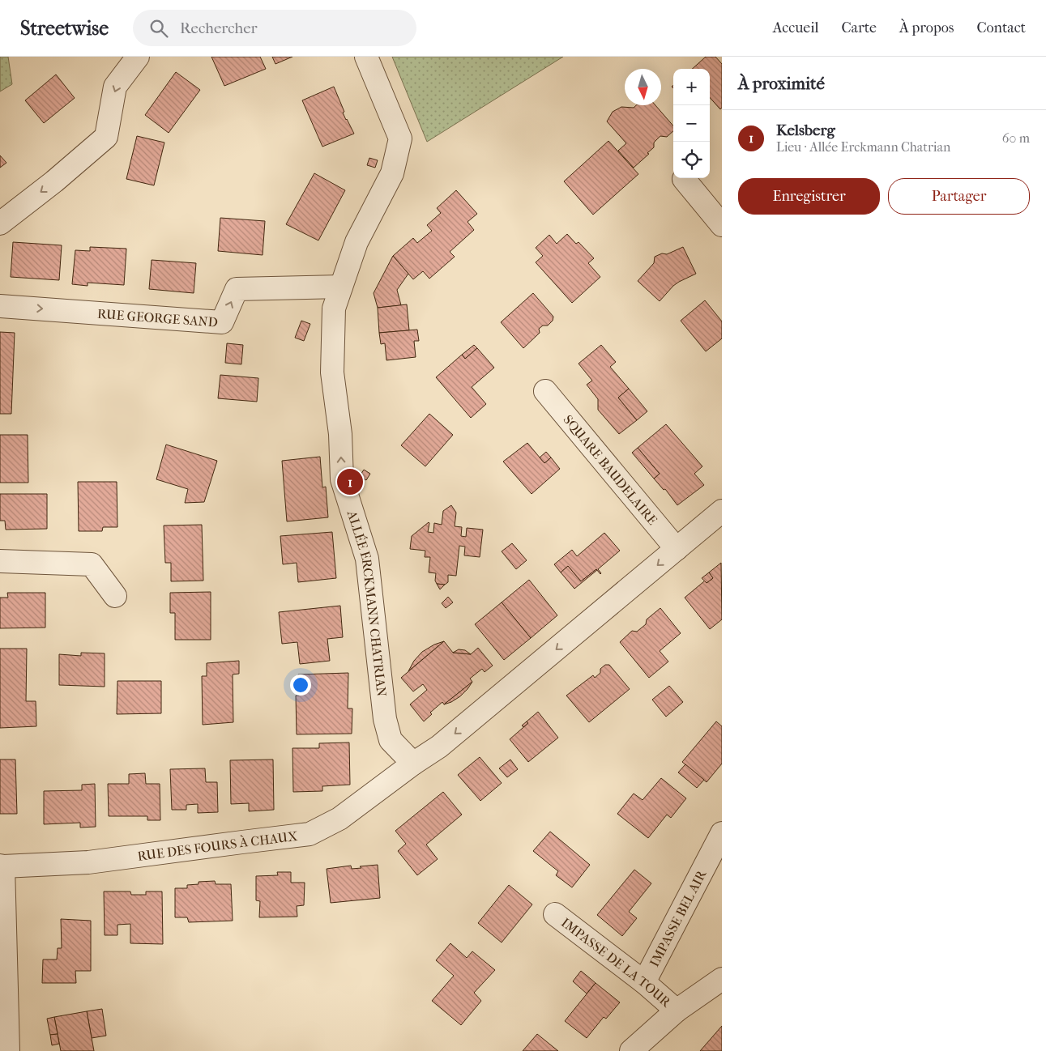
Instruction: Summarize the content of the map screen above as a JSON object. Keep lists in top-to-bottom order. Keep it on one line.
{"streets":{"street":["RUE GEORGE SAND","SQUARE BAUDELAIRE","ALLÉE ERCKMANN CHATRIAN","RUE DES FOURS À CHAUX","IMPASSE BEL AIR","IMPASSE DE LA TOUR"]},"crossings":[["RUE GEORGE SAND","ALLÉE ERCKMANN CHATRIAN"],["ALLÉE ERCKMANN CHATRIAN","RUE DES FOURS À CHAUX"],["IMPASSE BEL AIR","IMPASSE DE LA TOUR"]],"one_way":["RUE GEORGE SAND","ALLÉE ERCKMANN CHATRIAN"],"north":"bottom","page":{"header":"Streetwise","search":"Rechercher","nav":["Accueil","Carte","À propos","Contact"],"heading":"À proximité","map_buttons":["+","−"],"list":[{"mark":"1","name":"Kelsberg","note":"Lieu · Allée Erckmann Chatrian","value":"60 m"}],"buttons":["Enregistrer","Partager"],"pins":"1"}}
